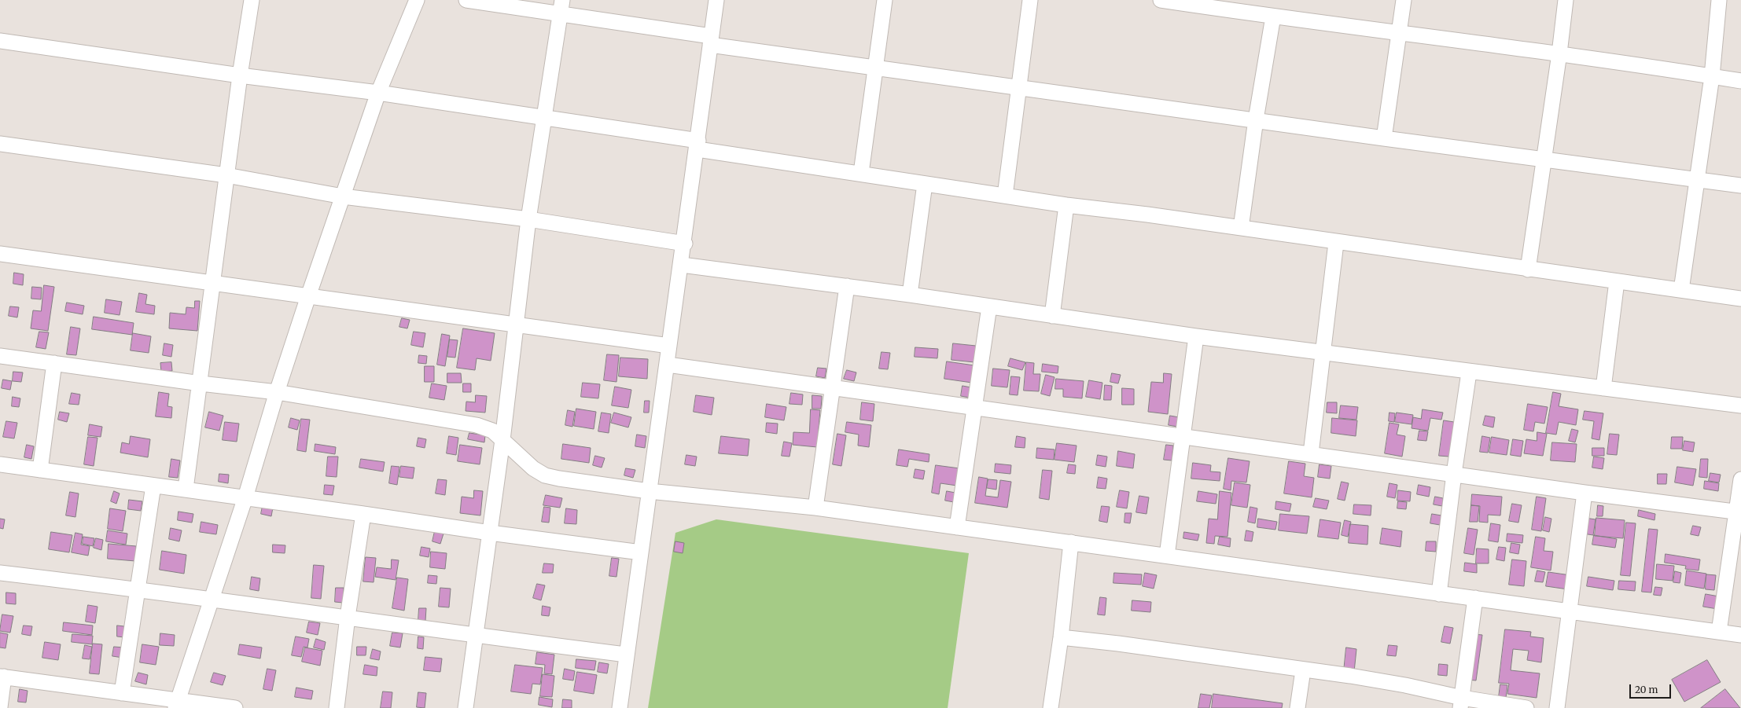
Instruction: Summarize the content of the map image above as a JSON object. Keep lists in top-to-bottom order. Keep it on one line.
{"scale_bar":"20 m"}
